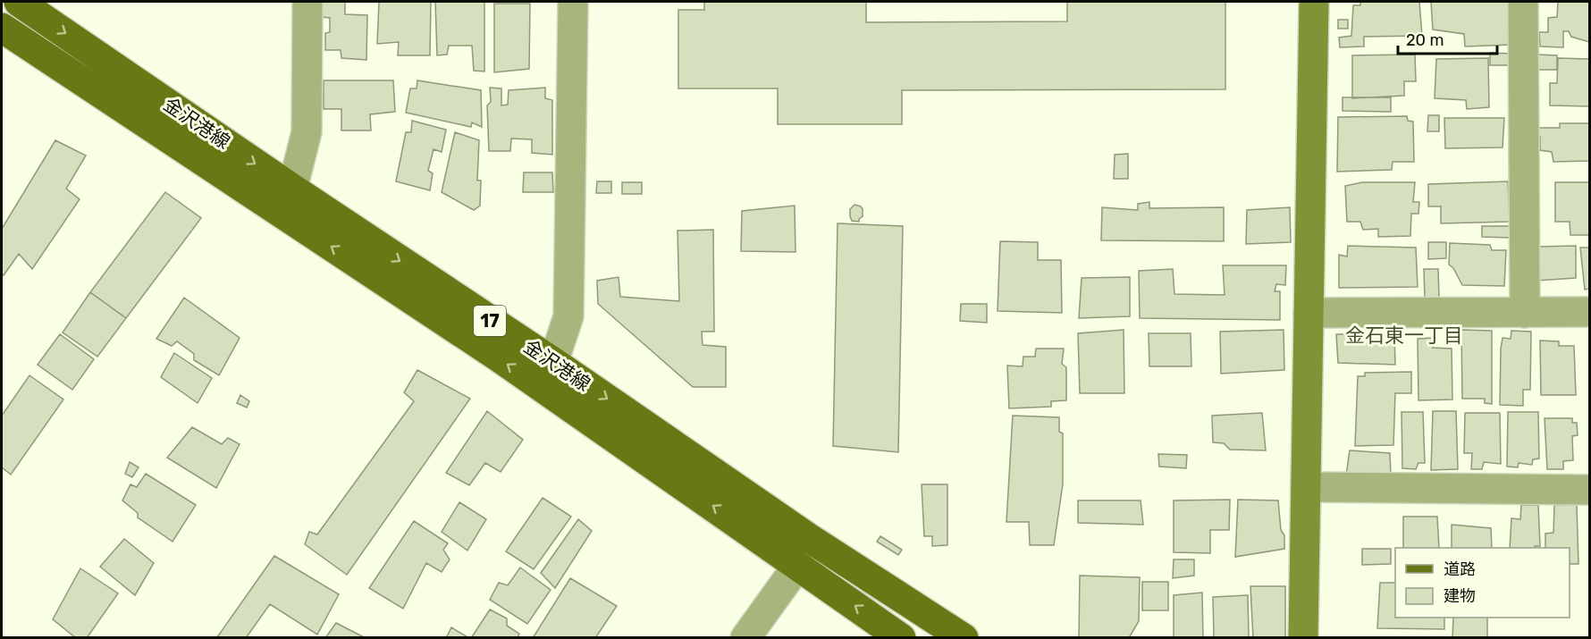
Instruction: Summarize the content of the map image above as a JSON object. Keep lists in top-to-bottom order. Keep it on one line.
{"streets":{"main road":["金沢港線","17"]},"districts":["金石東一丁目"],"legend":["道路","建物"],"scale_bar":"20 m"}
